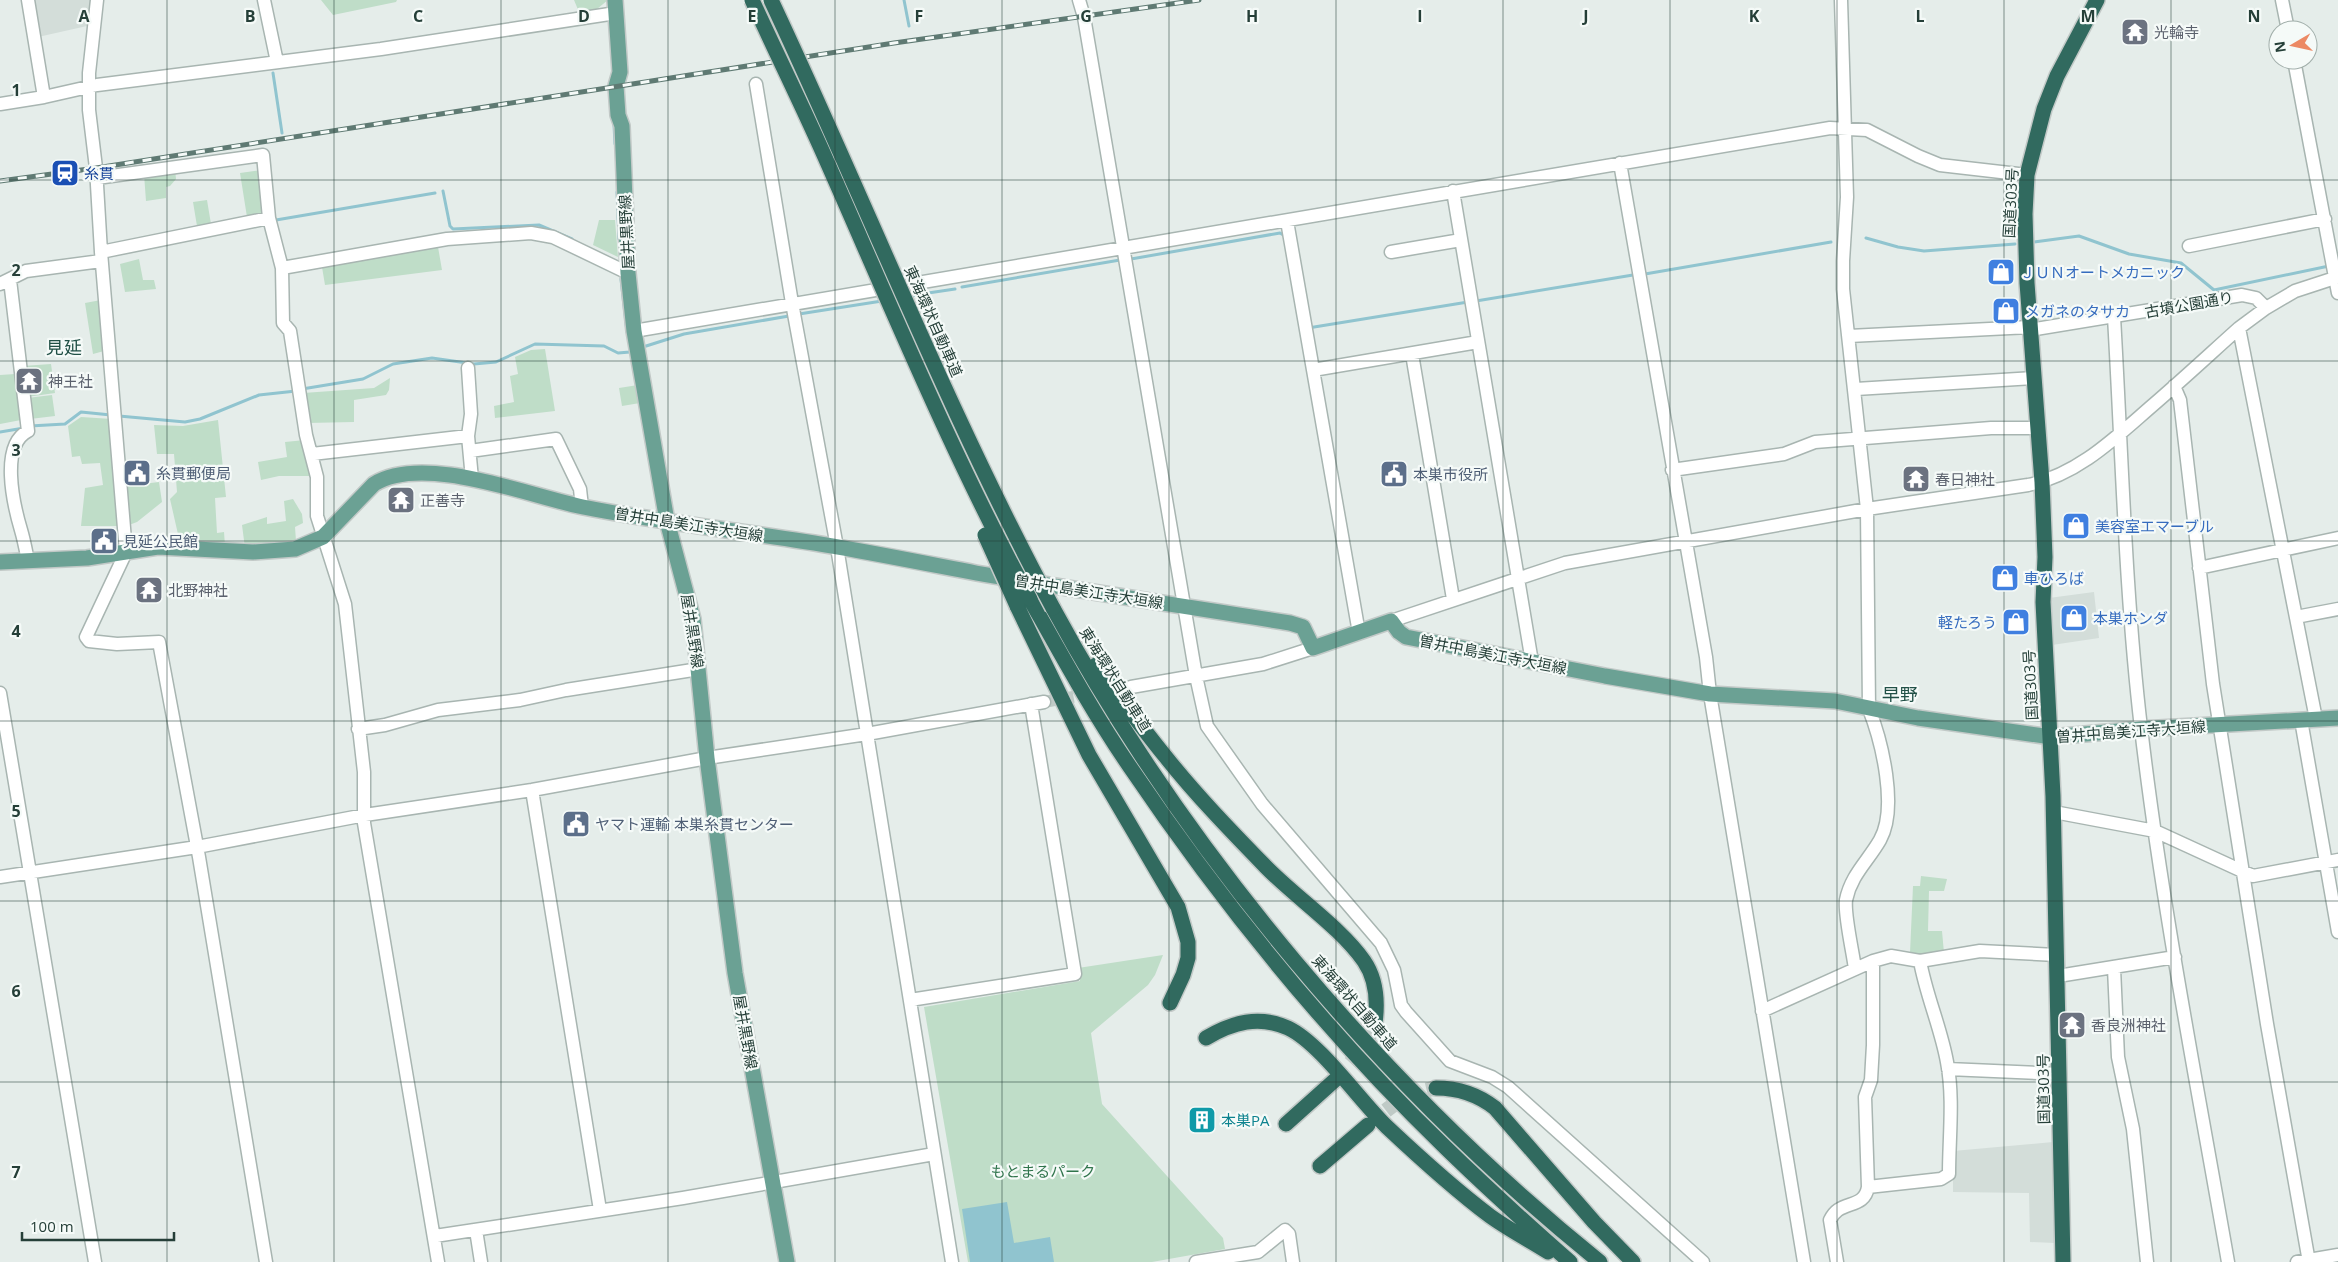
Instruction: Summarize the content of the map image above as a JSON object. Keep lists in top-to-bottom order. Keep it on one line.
{"streets":{"highway":["国道303号","東海環状自動車道"],"main road":["屋井黒野線","曽井中島美江寺大垣線"],"street":["古墳公園通り"]},"crossings":[["国道303号","古墳公園通り"],["国道303号","曽井中島美江寺大垣線"],["屋井黒野線","曽井中島美江寺大垣線"]],"districts":["見延","早野"],"parks":["もとまるパーク"],"places":{"temple":["光輪寺","神王社","春日神社","正善寺","北野神社","香良洲神社"],"station":["糸貫"],"shop":["ＪＵＮオートメカニック","メガネのタサカ","美容室エマーブル","車ひろば","本巣ホンダ","軽たろう"],"public building":["糸貫郵便局","本巣市役所","見延公民館","ヤマト運輸 本巣糸貫センター"],"building":["本巣PA"]},"scale_bar":"100 m","north":"left","grid":{"columns":["A","B","C","D","E","F","G","H","I","J","K","L","M","N"],"rows":["1","2","3","4","5","6","7"]}}
